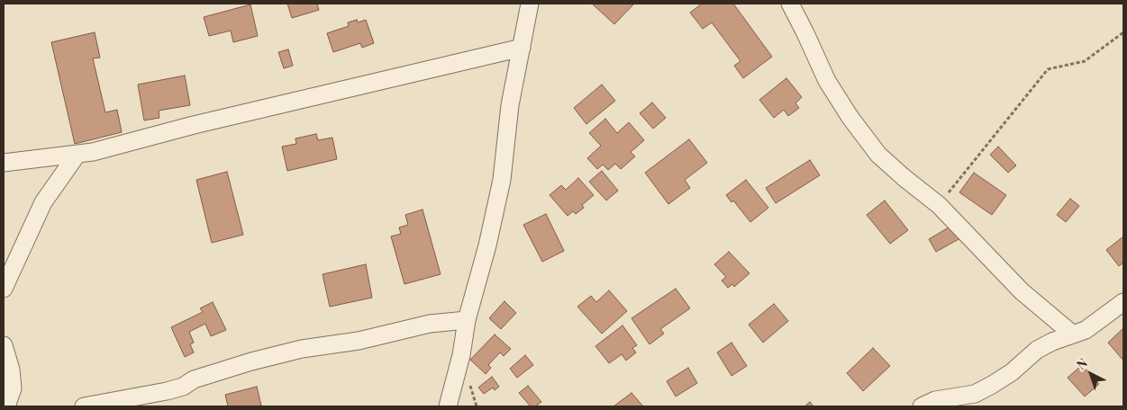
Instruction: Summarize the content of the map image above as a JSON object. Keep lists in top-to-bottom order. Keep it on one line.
{"north":"top left"}
